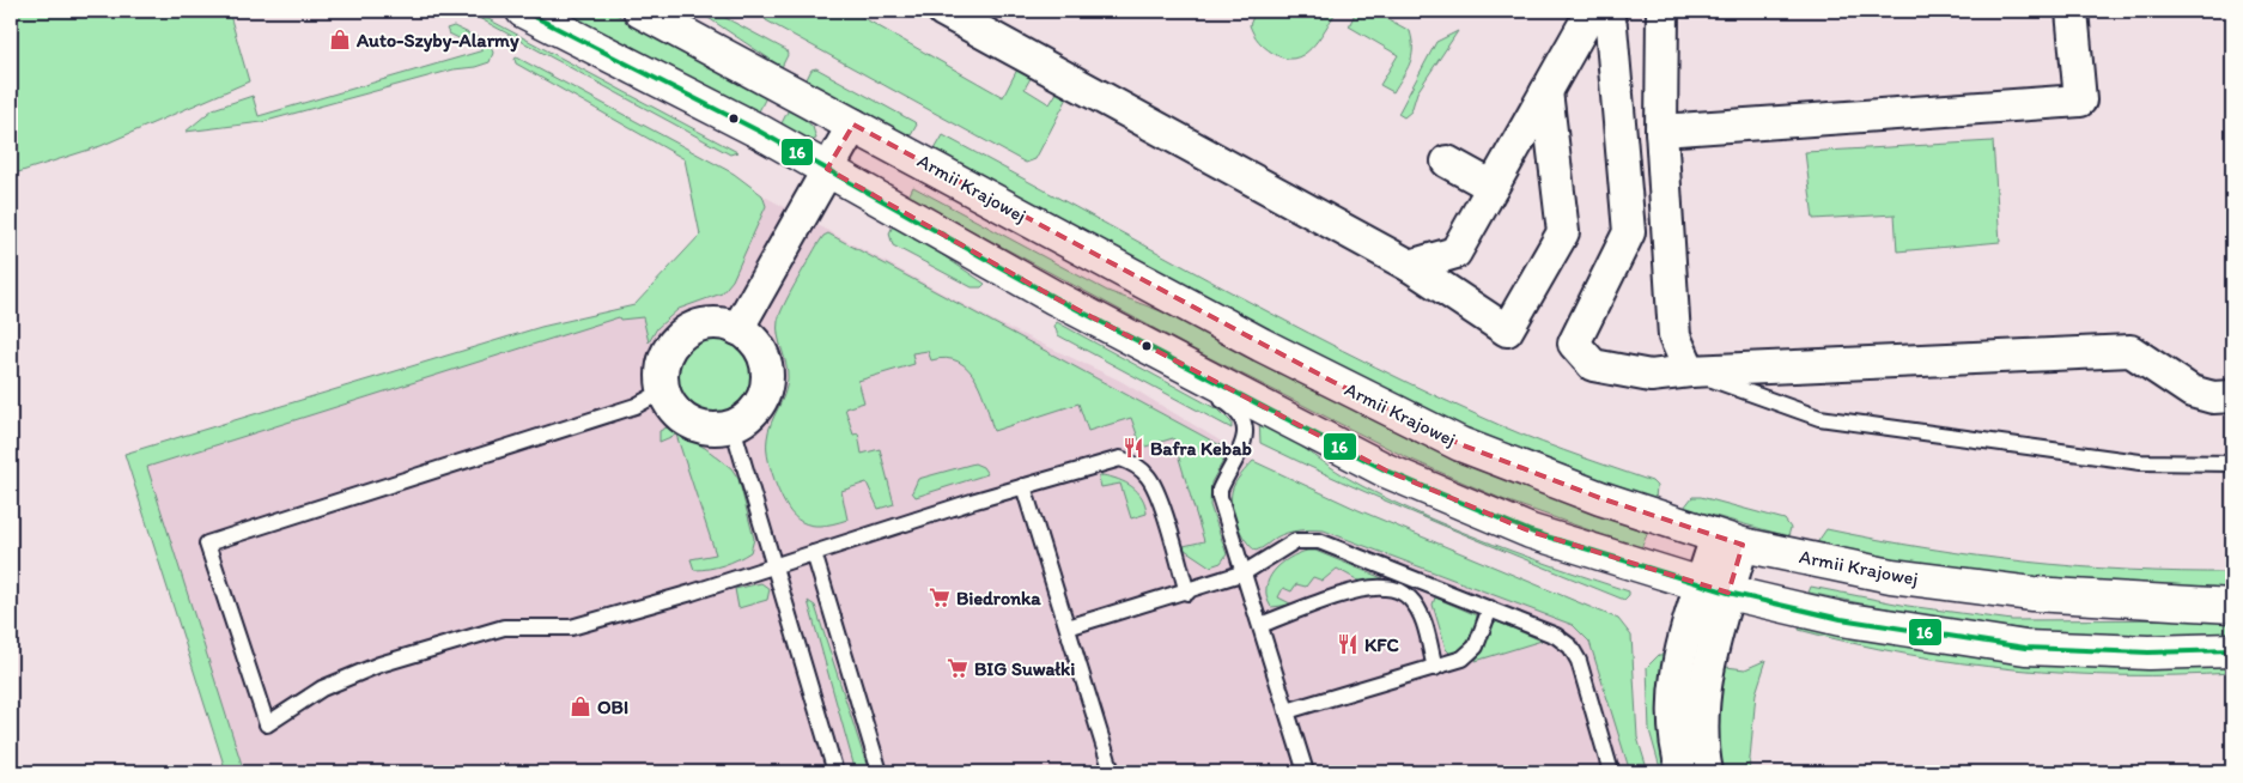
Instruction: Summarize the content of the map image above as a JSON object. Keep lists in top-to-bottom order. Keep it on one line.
{"streets":{"main road":["Armii Krajowej"]},"places":{"shop":["Auto-Szyby-Alarmy","OBI"],"restaurant":["Bafra Kebab","KFC"],"supermarket":["Biedronka","BIG Suwałki"]},"lines":["transit line 16"]}
